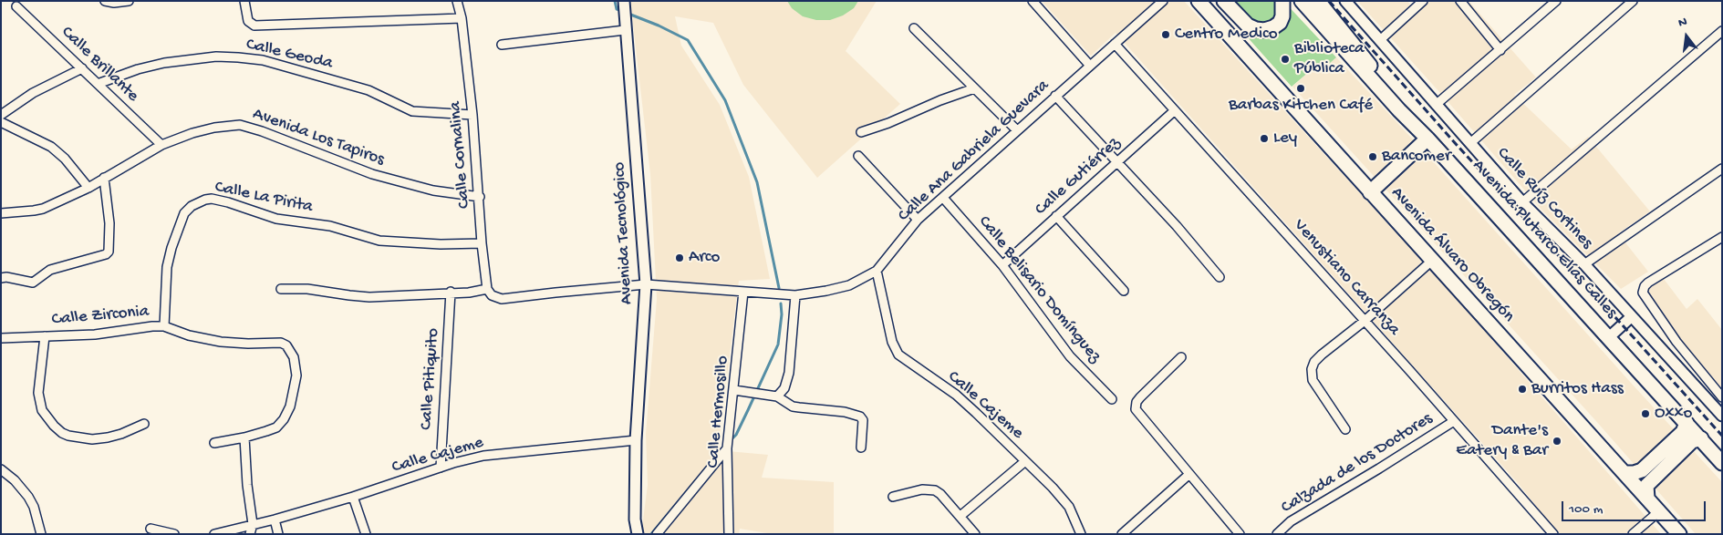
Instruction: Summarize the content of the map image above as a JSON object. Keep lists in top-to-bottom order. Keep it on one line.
{"streets":{"highway":["Avenida Plutarco Elías Calles","Avenida Álvaro Obregón"],"street":["Calle Geoda","Calle Brillante","Avenida Los Tapiros","Calle Ana Gabriela Guevara","Calle Cornalina","Calle Gutiérrez","Calle La Pirita","Calle Ruíz Cortines","Avenida Tecnológico","Venustiano Carranza","Calle Belisario Domínguez","Calle Zirconia","Calle Pitiquito","Calle Cajeme","Calle Hermosillo","Calzada de los Doctores"]},"crossings":[["Calle Geoda","Calle Brillante"],["Calle Geoda","Calle Cornalina"],["Calle Brillante","Avenida Los Tapiros"],["Avenida Los Tapiros","Calle Cornalina"],["Calle Ana Gabriela Guevara","Calle Cornalina"],["Calle Ana Gabriela Guevara","Avenida Tecnológico"],["Calle Ana Gabriela Guevara","Venustiano Carranza"],["Calle Ana Gabriela Guevara","Calle Belisario Domínguez"],["Calle Ana Gabriela Guevara","Calle Cajeme"],["Calle Ana Gabriela Guevara","Calle Hermosillo"],["Calle Cornalina","Calle La Pirita"],["Calle Gutiérrez","Venustiano Carranza"],["Calle Gutiérrez","Calle Belisario Domínguez"],["Calle La Pirita","Calle Zirconia"],["Avenida Tecnológico","Calle Cajeme"],["Venustiano Carranza","Calzada de los Doctores"],["Calle Pitiquito","Calle Cajeme"]],"places":["Centro Medico","Biblioteca Pública","Barbas Kitchen Café","Ley","Bancomer","Arco","Burritos Hass","Oxxo","Dante's Eatery & Bar"],"scale_bar":"100 m","north":"top"}
